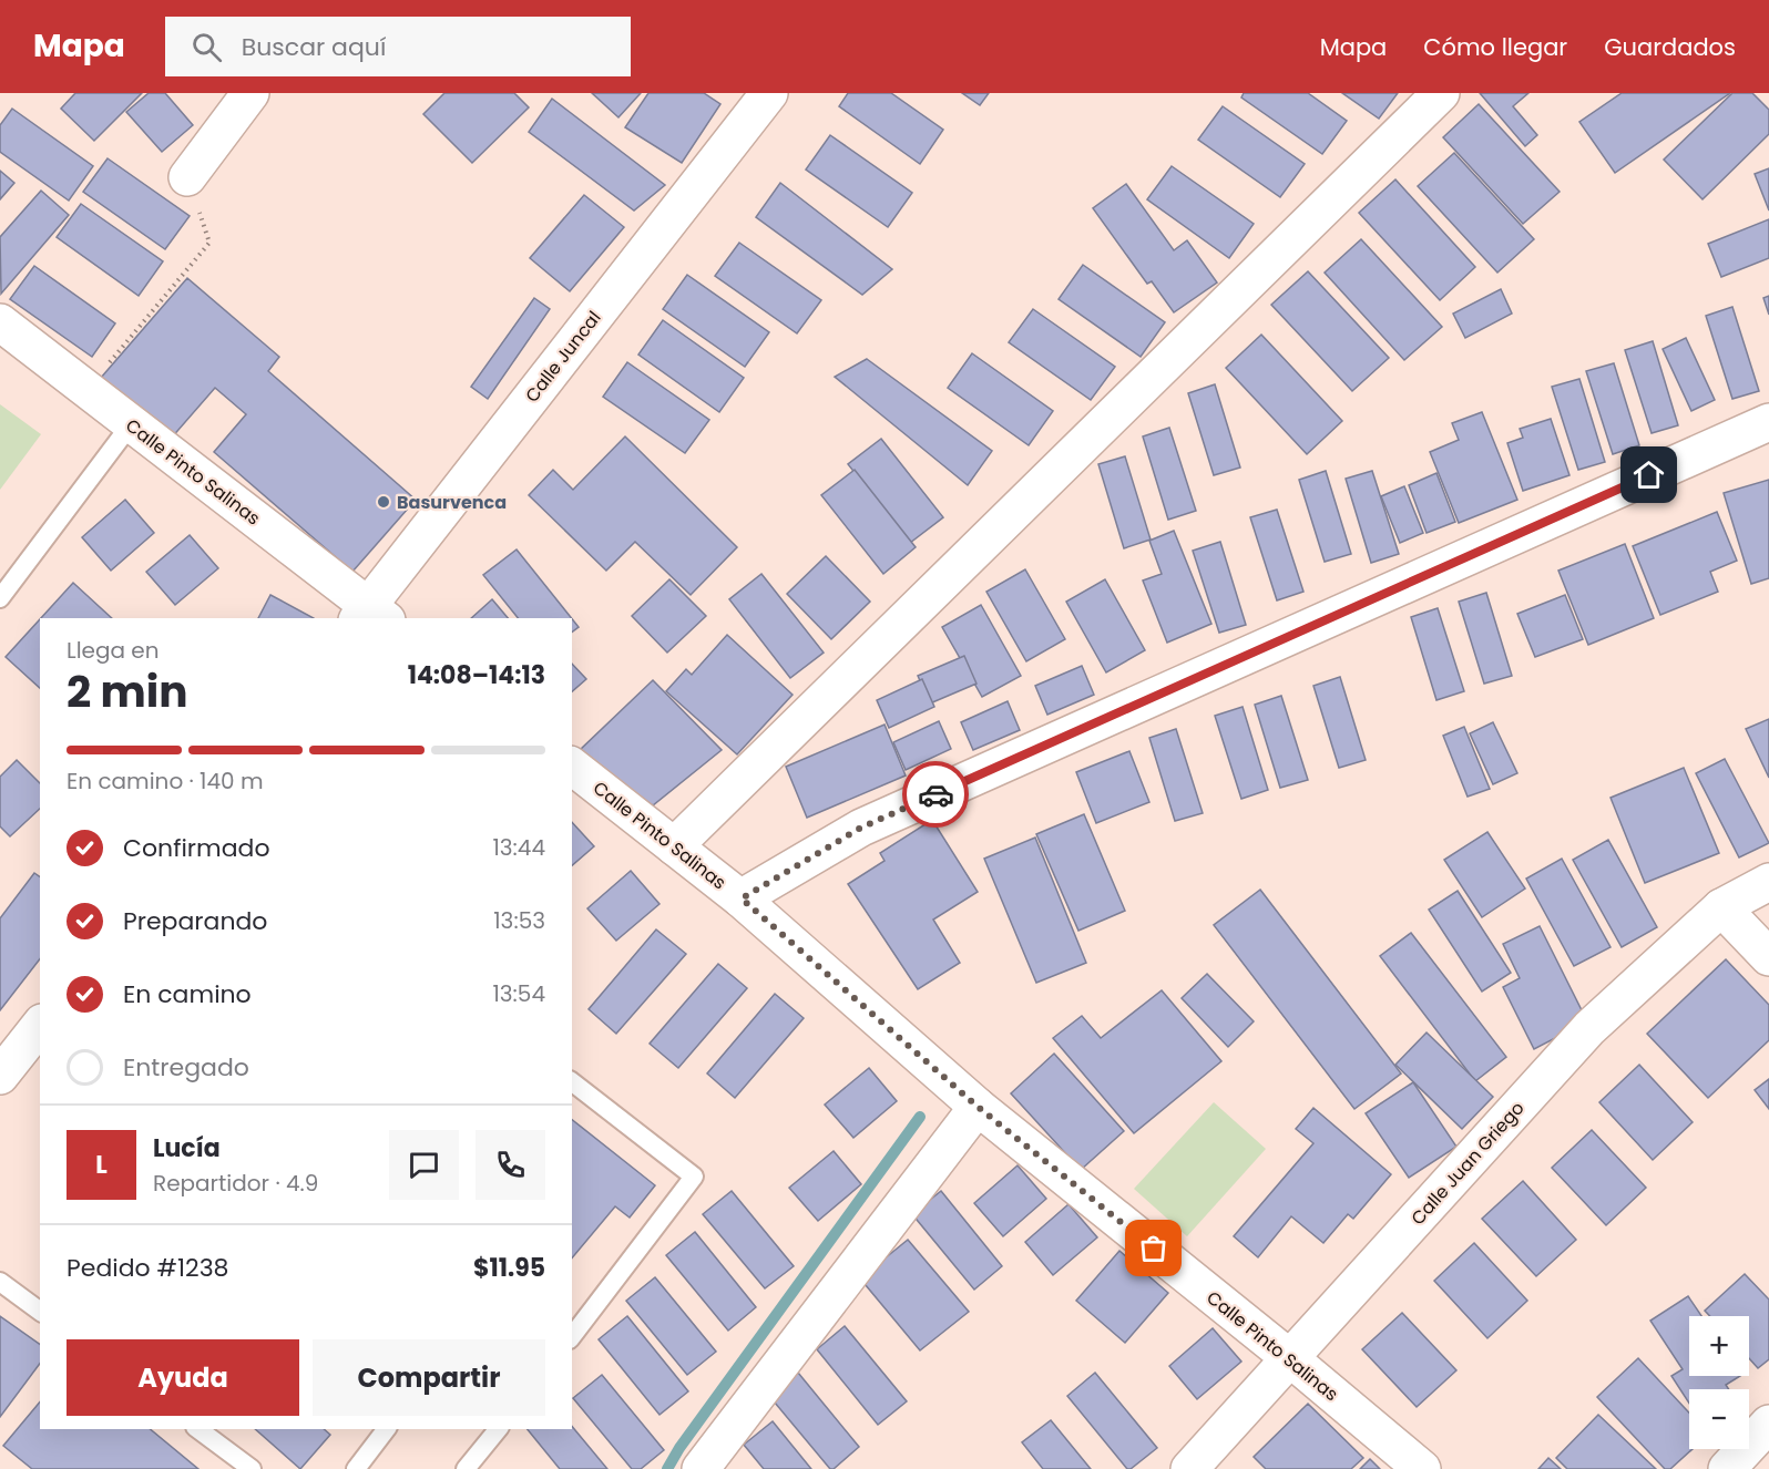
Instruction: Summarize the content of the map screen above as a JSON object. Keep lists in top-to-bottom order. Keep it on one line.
{"streets":{"street":["Calle Juncal","Calle Pinto Salinas","Calle Juan Griego"]},"crossings":[["Calle Juncal","Calle Pinto Salinas"],["Calle Pinto Salinas","Calle Juan Griego"]],"places":["Basurvenca"],"page":{"header":"Mapa","search":"Buscar aquí","nav":["Mapa","Cómo llegar","Guardados"],"heading":["2 min","Llega en","14:08–14:13"],"panel":["Lucía","Repartidor · 4.9","Pedido #1238","$11.95"],"bar":"En camino · 140 m","list":[["Confirmado","13:44"],["Preparando","13:53"],["En camino","13:54"],"Entregado"],"round":"L","map_buttons":["+","−"],"buttons":["Ayuda","Compartir"]}}
